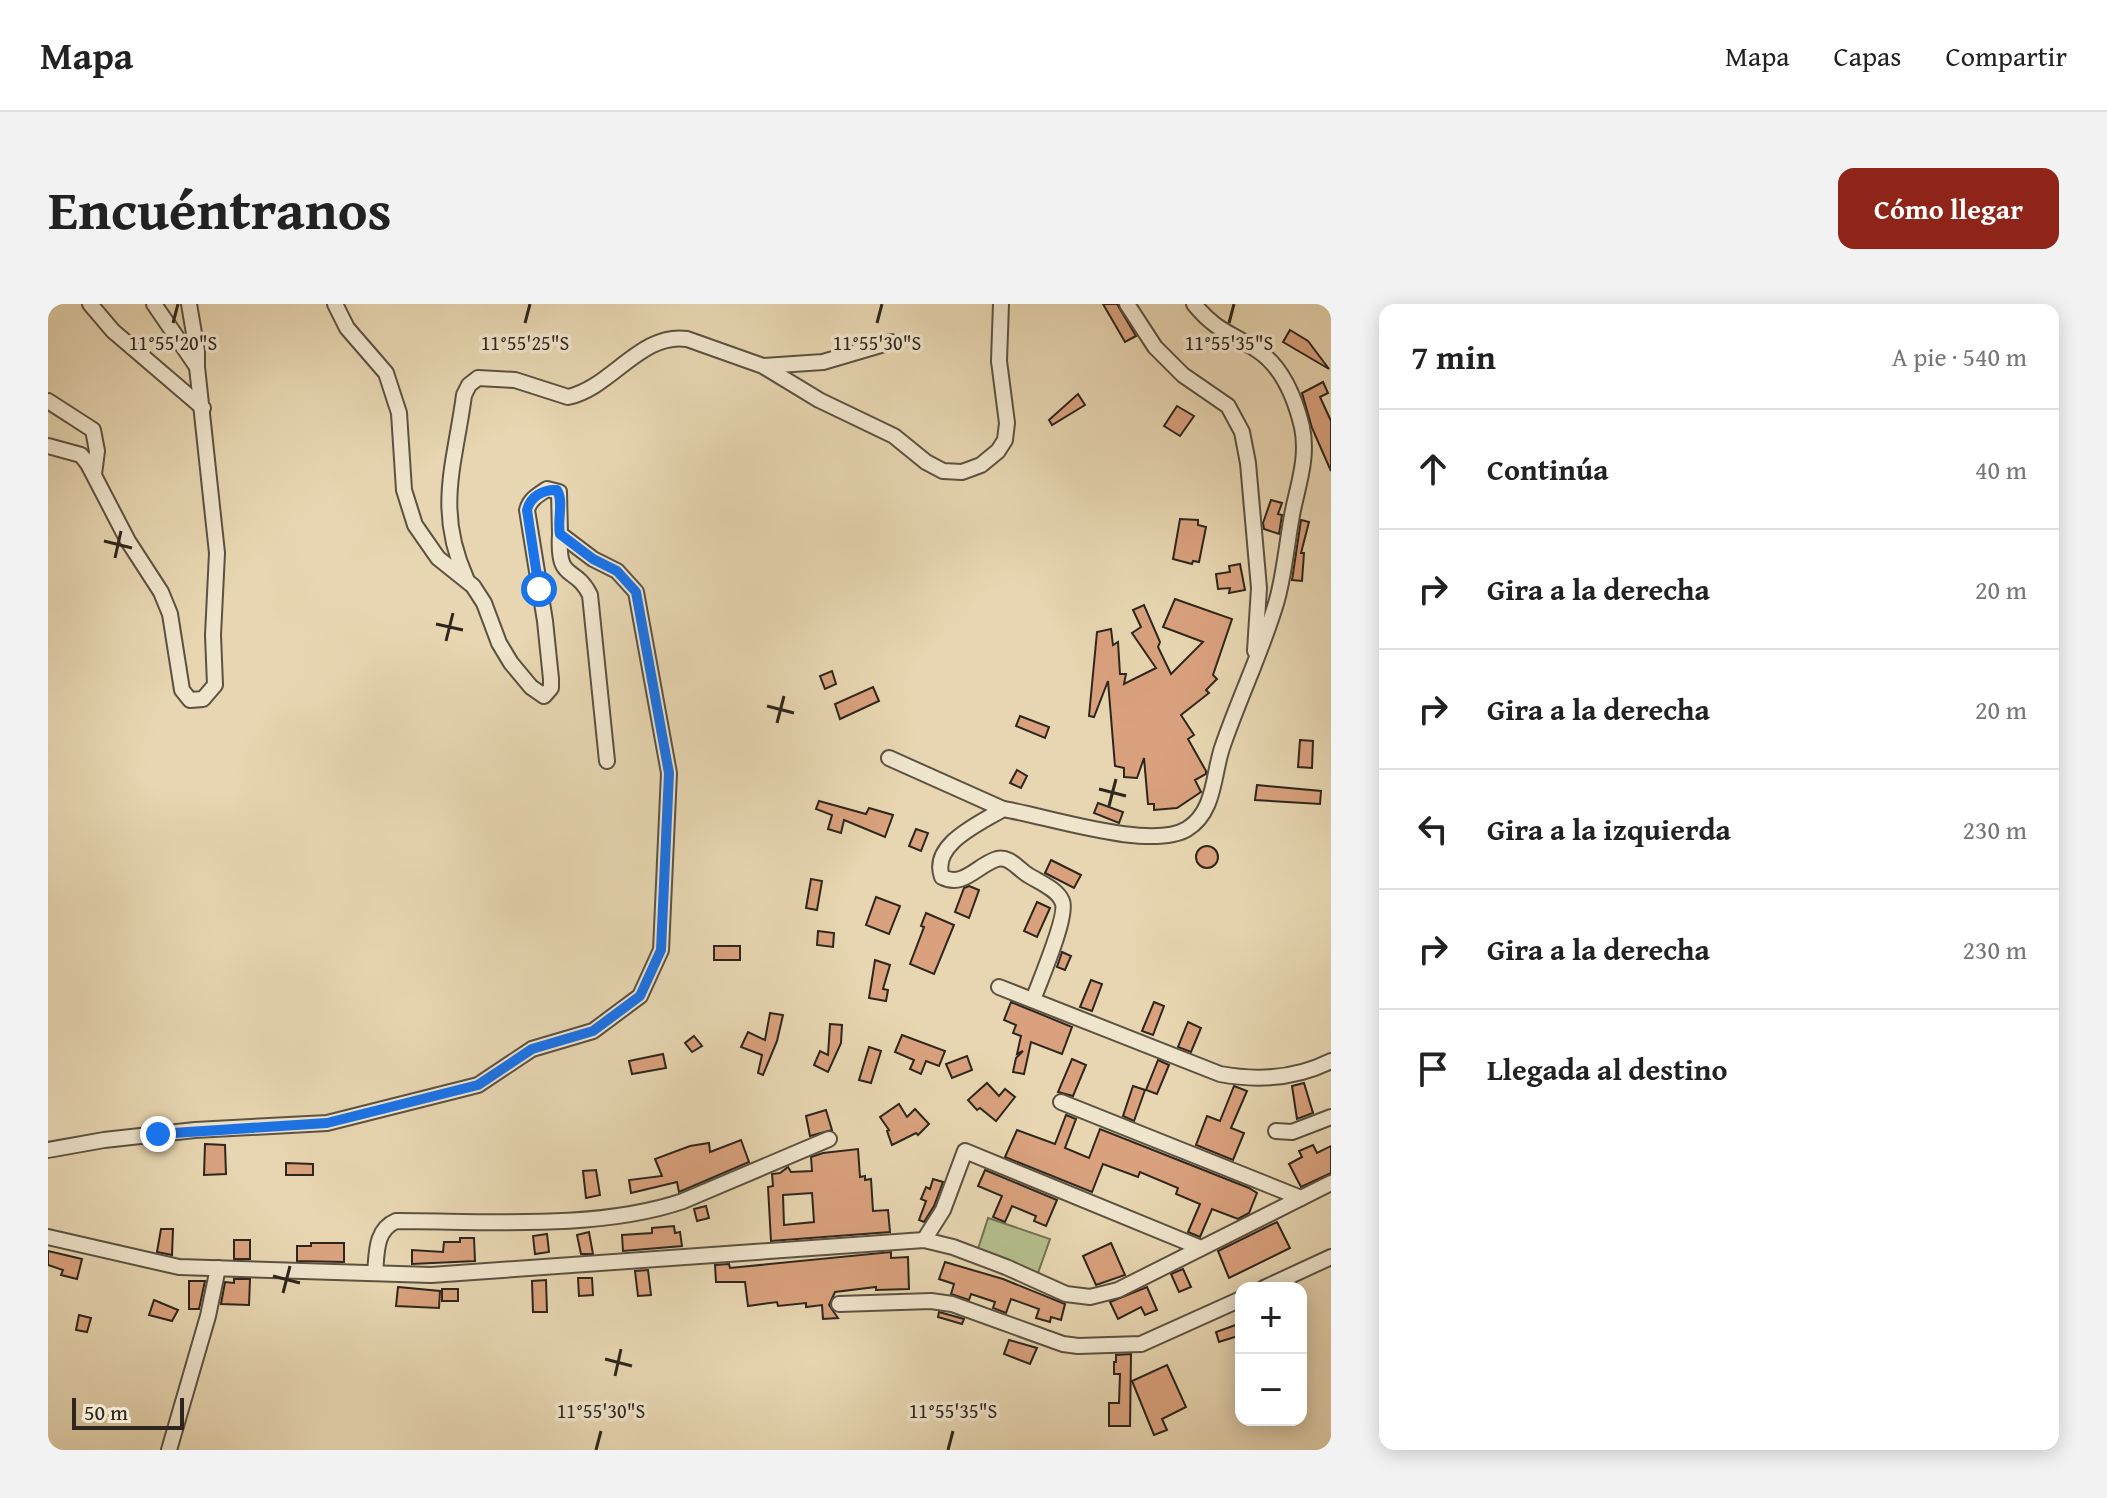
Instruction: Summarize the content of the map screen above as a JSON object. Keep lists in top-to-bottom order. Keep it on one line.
{"scale_bar":"50 m","page":{"header":"Mapa","nav":["Mapa","Capas","Compartir"],"title":"Encuéntranos","buttons":"Cómo llegar","heading":["7 min","A pie · 540 m"],"list":[["Continúa","40 m"],["Gira a la derecha","20 m"],["Gira a la derecha","20 m"],["Gira a la izquierda","230 m"],["Gira a la derecha","230 m"],"Llegada al destino"],"map_buttons":["+","−"],"scale":"50 m"},"coordinates":["11°55'20\"S","11°55'25\"S","11°55'30\"S","11°55'35\"S"]}
